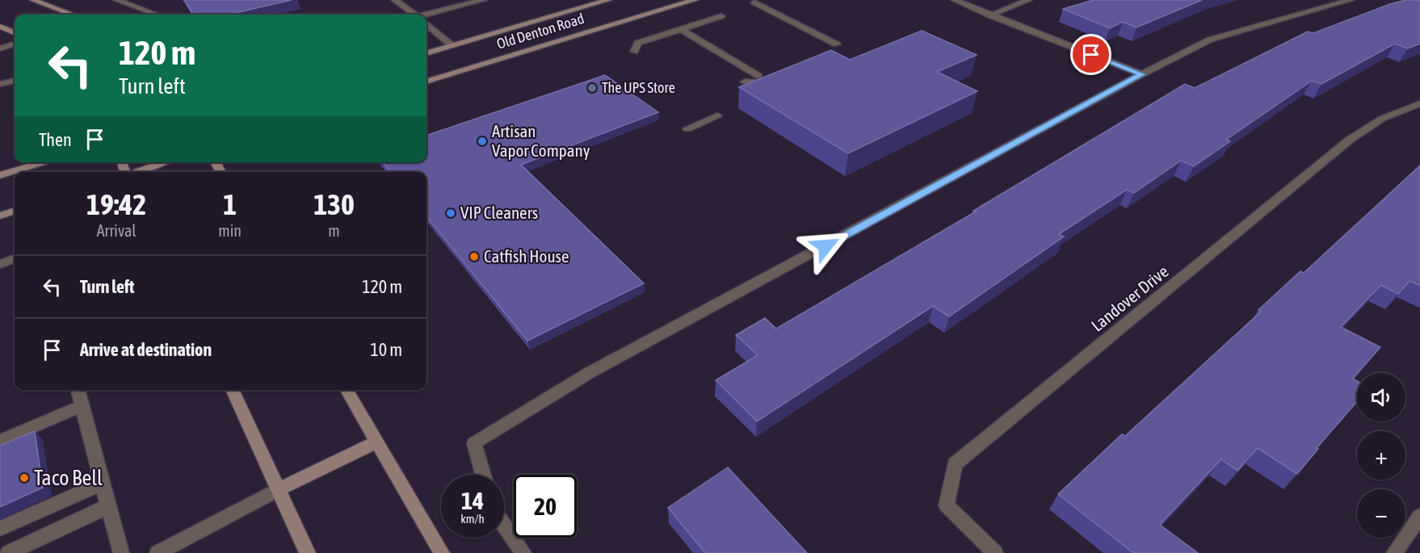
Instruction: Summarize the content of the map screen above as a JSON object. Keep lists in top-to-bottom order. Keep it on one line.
{"streets":{"main road":["Old Denton Road"],"street":["Landover Drive"]},"places":["The UPS Store","Artisan Vapor Company","VIP Cleaners","Catfish House","Taco Bell"],"page":{"turn":["120 m","Turn left"],"then":"Then","eta":["19:42","Arrival","1","min","130","m"],"list":[{"name":"Turn left","value":"120 m"},{"name":"Arrive at destination","value":"10 m"}],"map_buttons":["+","−"],"speed":"14 km/h","limit":"20"}}
